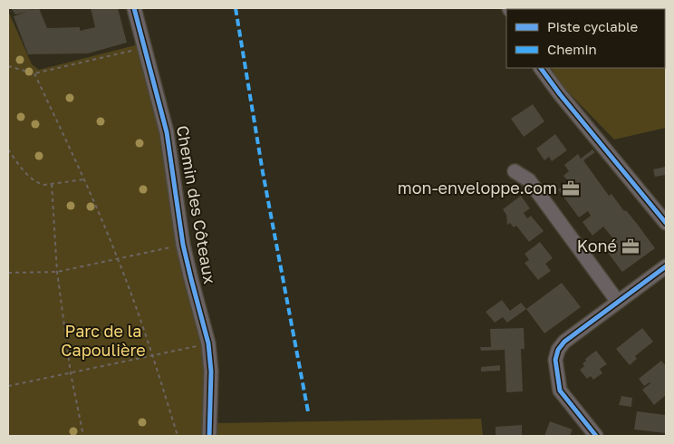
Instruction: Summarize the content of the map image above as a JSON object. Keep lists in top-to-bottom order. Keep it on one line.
{"streets":{"street":["Chemin des Côteaux"]},"parks":["Parc de la Capoulière"],"places":{"office":["mon-enveloppe.com","Koné"]},"legend":["Piste cyclable","Chemin"]}
